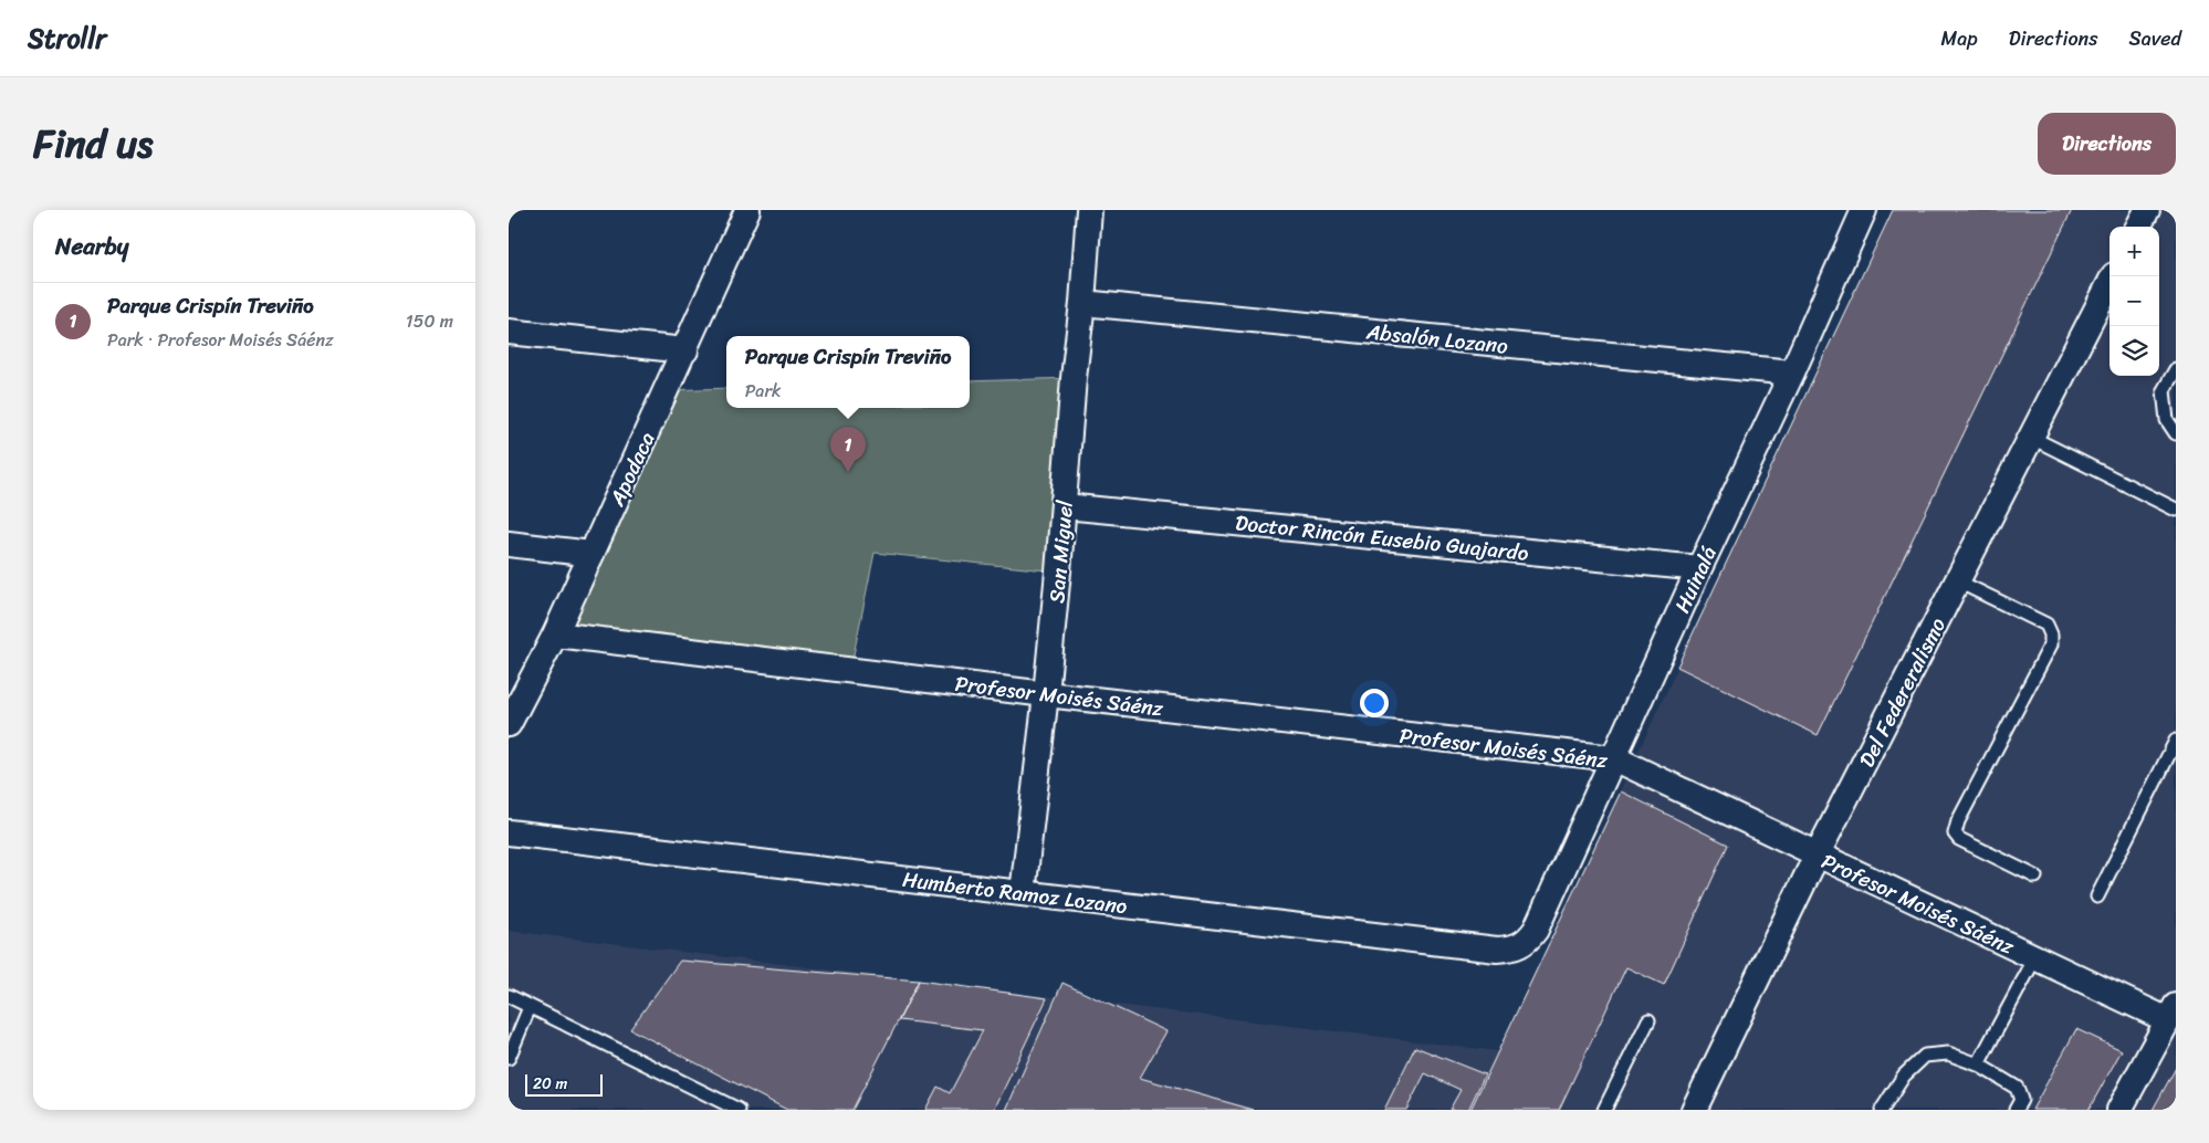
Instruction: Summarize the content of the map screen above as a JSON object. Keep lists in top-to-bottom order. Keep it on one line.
{"streets":{"street":["Absalón Lozano","Apodaca","Doctor Rincón Eusebio Guajardo","San Miguel","Huinalá","Del Federeralismo","Profesor Moisés Sáénz","Humberto Ramoz Lozano"]},"crossings":[["Absalón Lozano","San Miguel"],["Absalón Lozano","Huinalá"],["Apodaca","Profesor Moisés Sáénz"],["Doctor Rincón Eusebio Guajardo","San Miguel"],["Doctor Rincón Eusebio Guajardo","Huinalá"],["San Miguel","Profesor Moisés Sáénz"],["San Miguel","Humberto Ramoz Lozano"],["Huinalá","Profesor Moisés Sáénz"],["Huinalá","Humberto Ramoz Lozano"],["Del Federeralismo","Profesor Moisés Sáénz"]],"scale_bar":"20 m","page":{"header":"Strollr","nav":["Map","Directions","Saved"],"title":"Find us","buttons":"Directions","heading":"Nearby","map_buttons":["+","−"],"list":[{"mark":"1","name":"Parque Crispín Treviño","note":"Park · Profesor Moisés Sáénz","value":"150 m"}],"popup":["Parque Crispín Treviño","Park"],"pins":"1","scale":"20 m"}}
